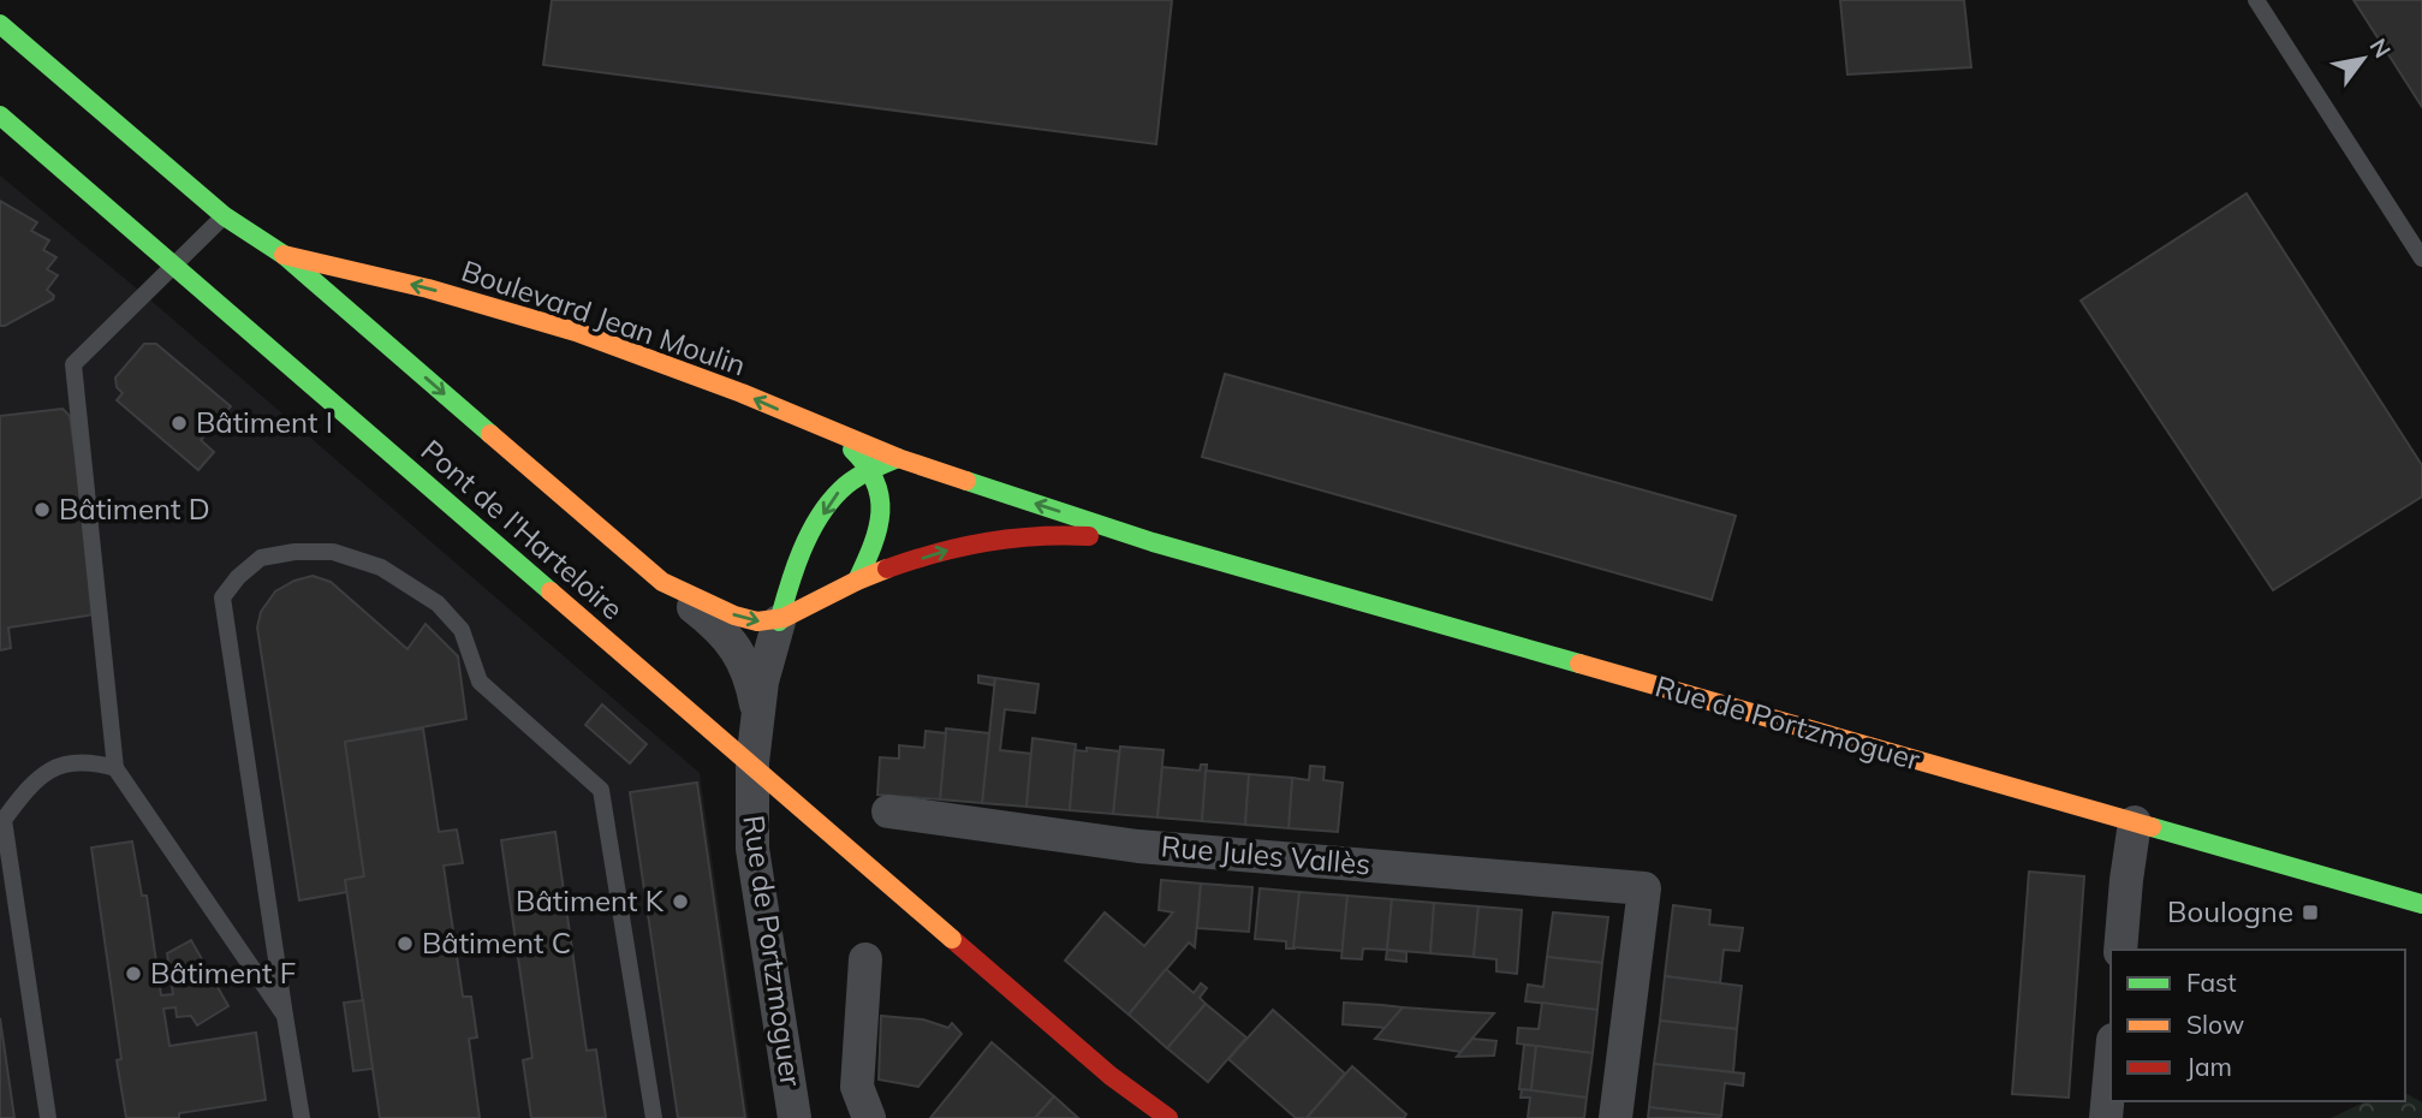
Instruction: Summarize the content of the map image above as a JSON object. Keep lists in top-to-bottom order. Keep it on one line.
{"streets":{"street":["Boulevard Jean Moulin","Pont de l'Harteloire","Rue de Portzmoguer","Rue Jules Vallès"]},"crossings":[["Boulevard Jean Moulin","Rue de Portzmoguer"]],"places":{"other":["Bâtiment I","Bâtiment D","Bâtiment K","Bâtiment C","Bâtiment F"],"transit":["Boulogne"]},"legend":["Fast","Slow","Jam"],"north":"top right"}
